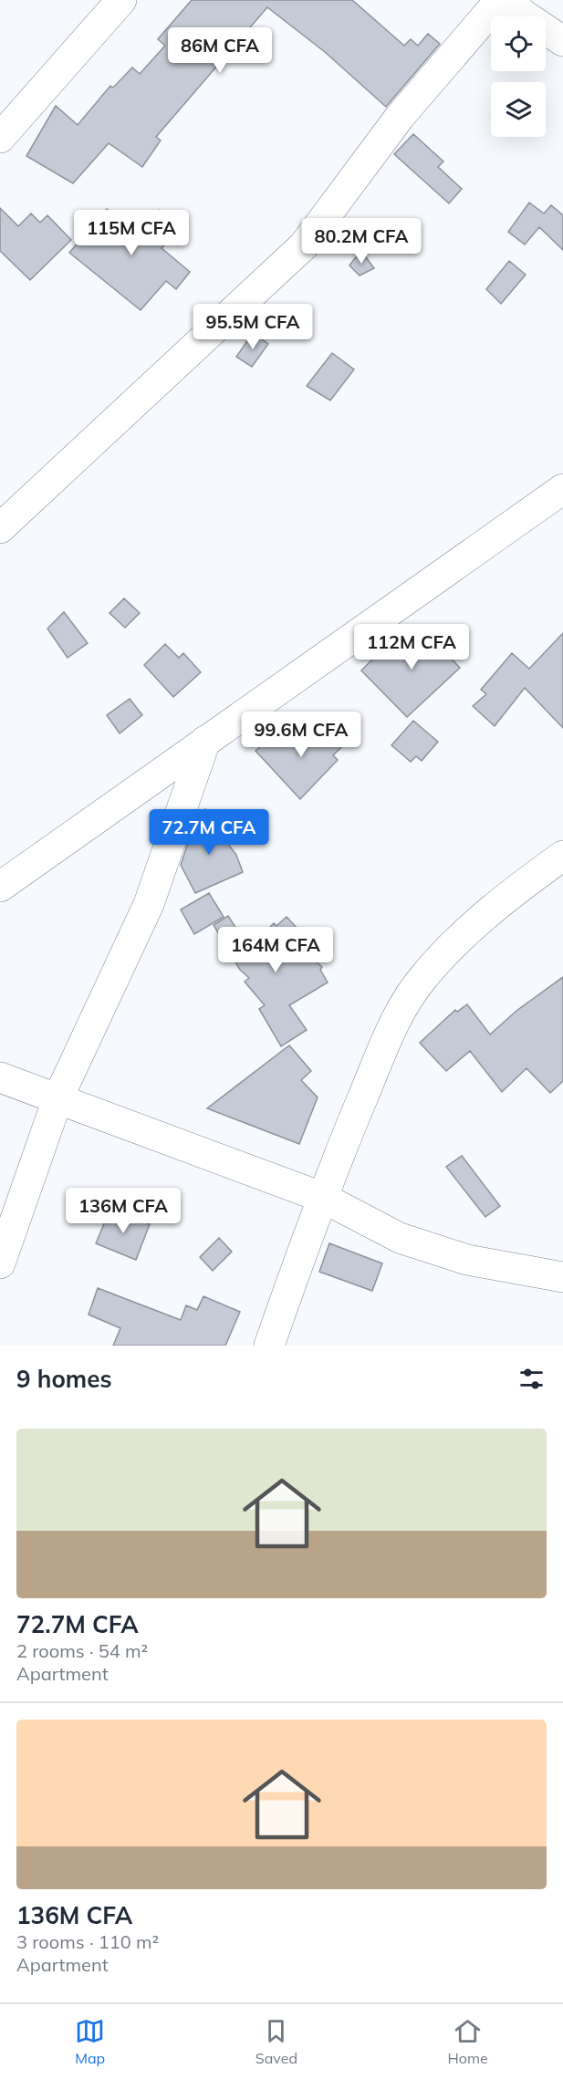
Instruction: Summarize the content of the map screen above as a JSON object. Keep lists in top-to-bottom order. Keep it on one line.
{"page":{"price":["86M CFA","115M CFA","80.2M CFA","95.5M CFA","112M CFA","99.6M CFA","72.7M CFA","164M CFA","136M CFA"],"heading":"9 homes","list":[{"name":"72.7M CFA","note":"2 rooms · 54 m² · Apartment"},{"name":"136M CFA","note":"3 rooms · 110 m² · Apartment"}],"tabs":["Map","Saved","Home"]}}
